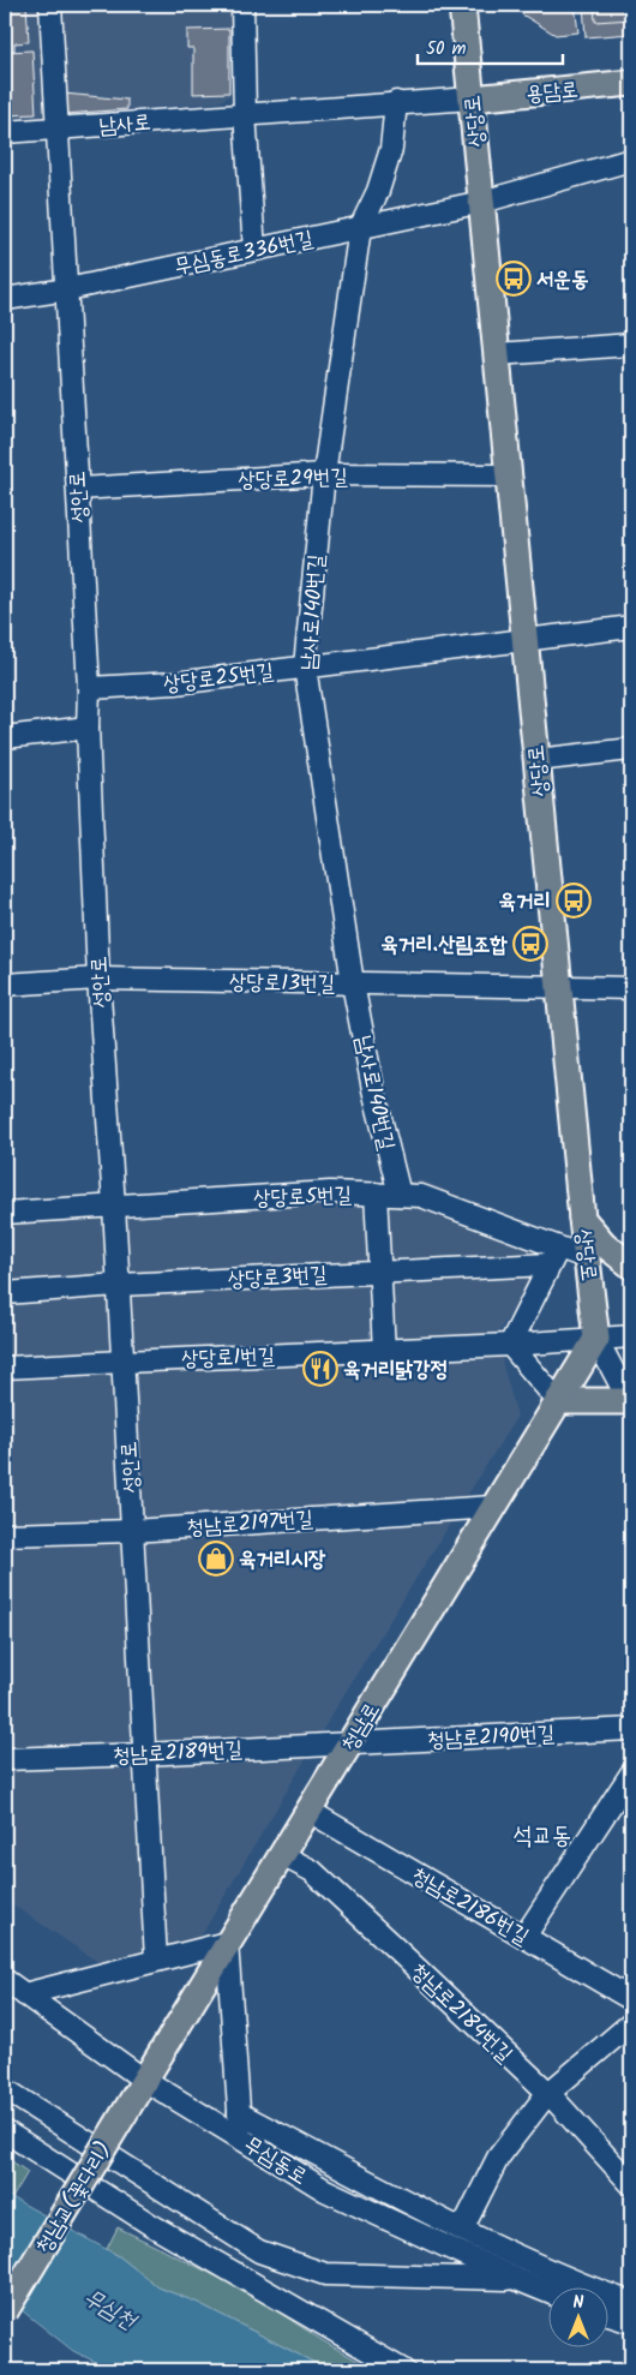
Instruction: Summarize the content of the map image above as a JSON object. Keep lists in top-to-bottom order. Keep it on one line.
{"streets":{"main road":["용담로","상당로","청남로","청남교(꽃다리)"],"street":["남사로","무심동로336번길","상당로29번길","성안로","남사로140번길","상당로25번길","상당로13번길","상당로5번길","상당로3번길","상당로1번길","청남로2197번길","청남로2190번길","청남로2189번길","청남로2186번길","청남로2184번길","무심동로"]},"crossings":[["용담로","상당로"],["용담로","남사로"],["상당로","남사로"],["상당로","무심동로336번길"],["상당로","상당로29번길"],["상당로","상당로25번길"],["상당로","상당로13번길"],["상당로","상당로5번길"],["상당로","상당로1번길"],["상당로","청남로"],["남사로","성안로"],["남사로","남사로140번길"],["무심동로336번길","성안로"],["무심동로336번길","남사로140번길"],["상당로29번길","성안로"],["상당로29번길","남사로140번길"],["성안로","상당로25번길"],["성안로","상당로13번길"],["성안로","상당로5번길"],["성안로","상당로3번길"],["성안로","상당로1번길"],["성안로","청남로2197번길"],["성안로","청남로2189번길"],["남사로140번길","상당로25번길"],["남사로140번길","상당로13번길"],["남사로140번길","상당로5번길"],["상당로5번길","상당로3번길"],["상당로1번길","청남로"],["청남로2197번길","청남로"],["청남로","청남로2190번길"],["청남로","청남로2189번길"],["청남로","청남로2186번길"],["청남로","청남로2184번길"],["청남로","무심동로"],["청남로","청남교(꽃다리)"],["청남로2190번길","청남로2189번길"]],"districts":["석교동"],"water":["무심천"],"places":{"bus stop":["서운동","육거리","육거리.산림조합"],"restaurant":["육거리닭강정"],"shop":["육거리시장"]},"scale_bar":"50 m","north":"top"}
